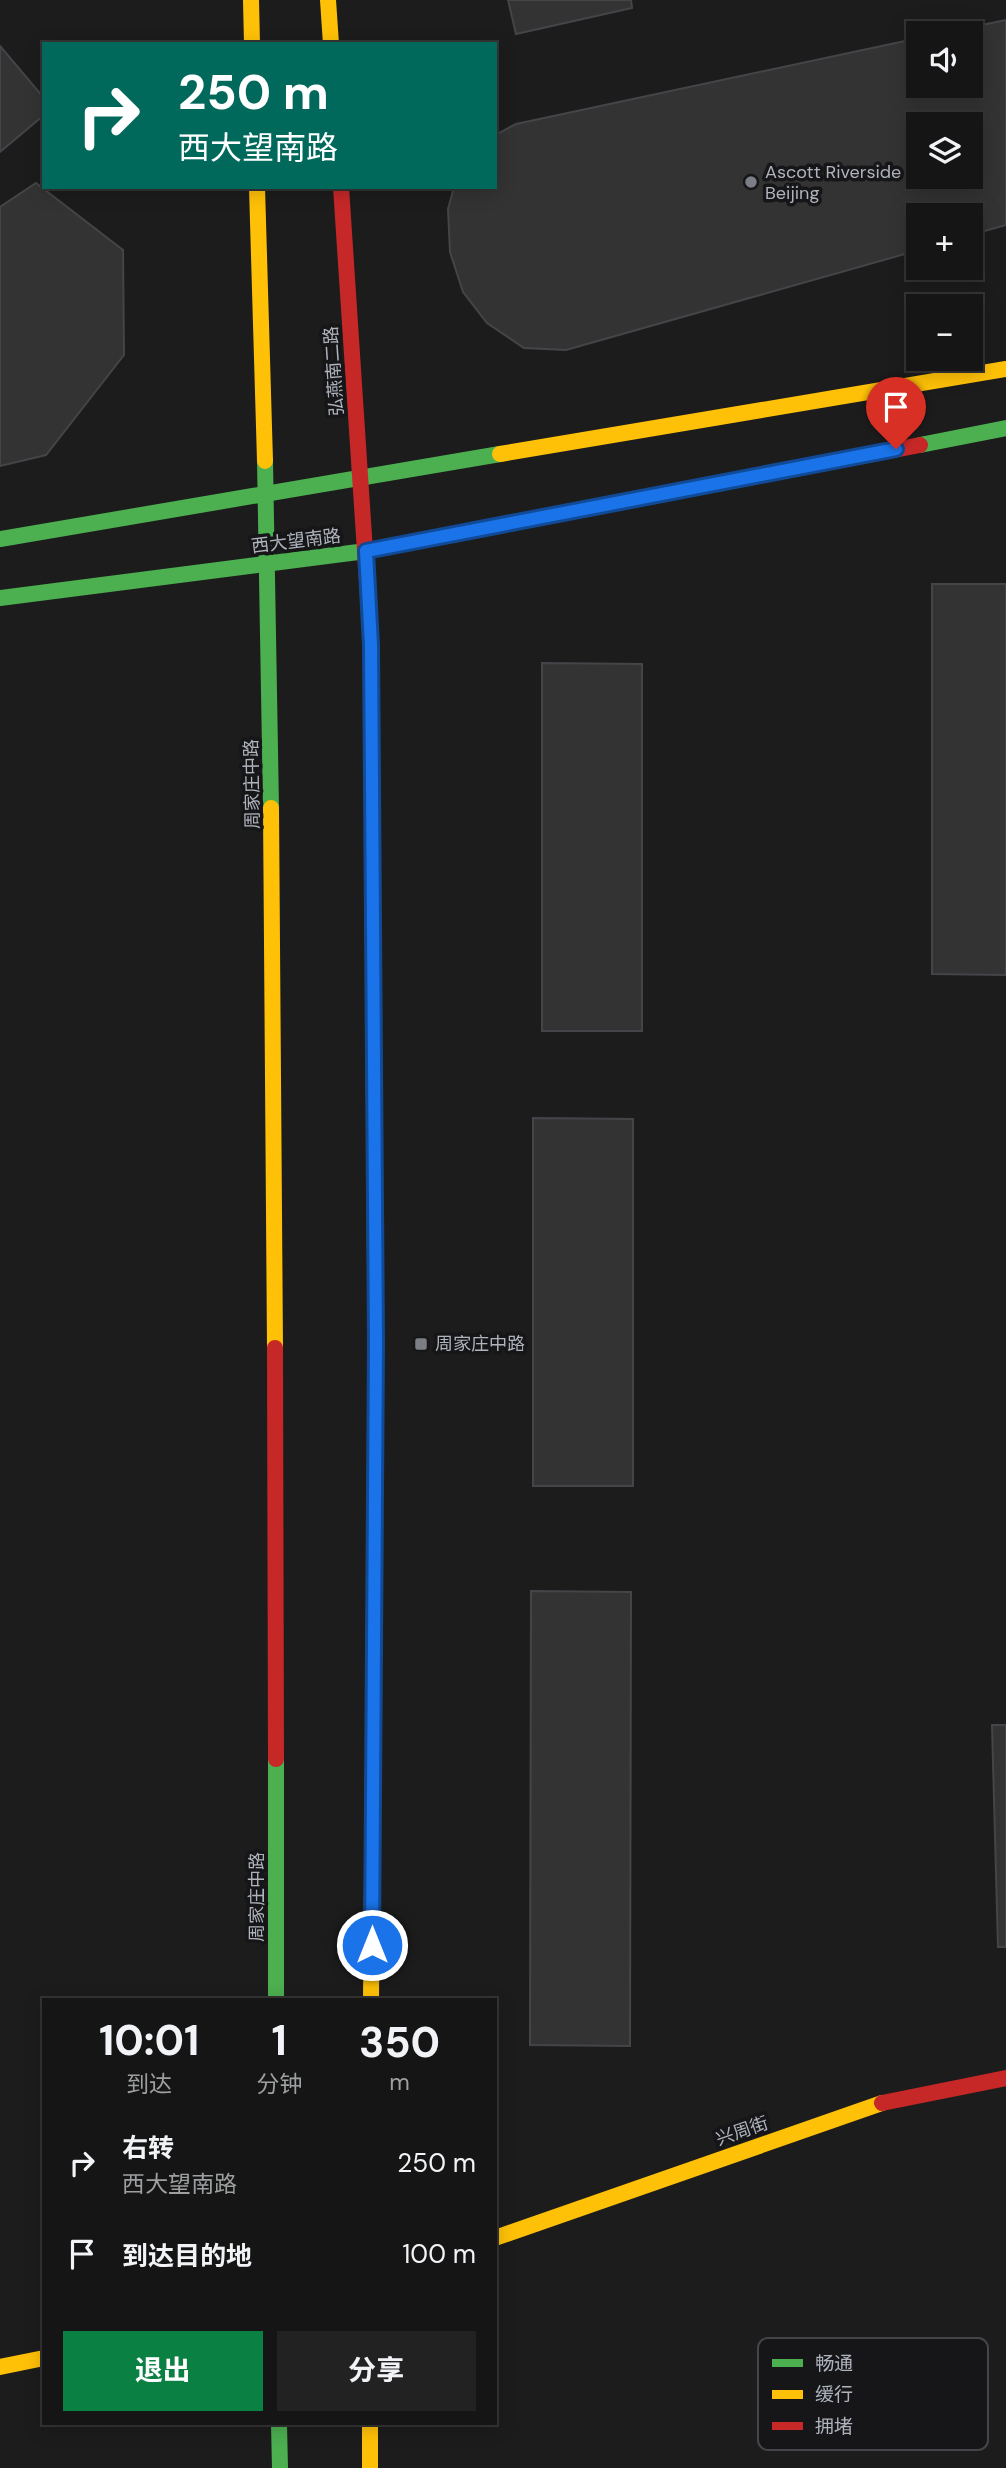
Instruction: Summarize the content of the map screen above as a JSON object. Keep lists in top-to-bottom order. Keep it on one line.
{"streets":{"main road":["弘燕南二路","西大望南路","周家庄中路","兴周街"]},"crossings":[["弘燕南二路","西大望南路"],["西大望南路","周家庄中路"]],"places":{"other":["Ascott Riverside Beijing"],"transit":["周家庄中路"]},"legend":["畅通","缓行","拥堵"],"page":{"map_buttons":["+","−"],"turn":["250 m","西大望南路"],"eta":["10:01","到达","1","分钟","350","m"],"list":[{"name":"右转","note":"西大望南路","value":"250 m"},{"name":"到达目的地","value":"100 m"}],"buttons":["退出","分享"]}}
